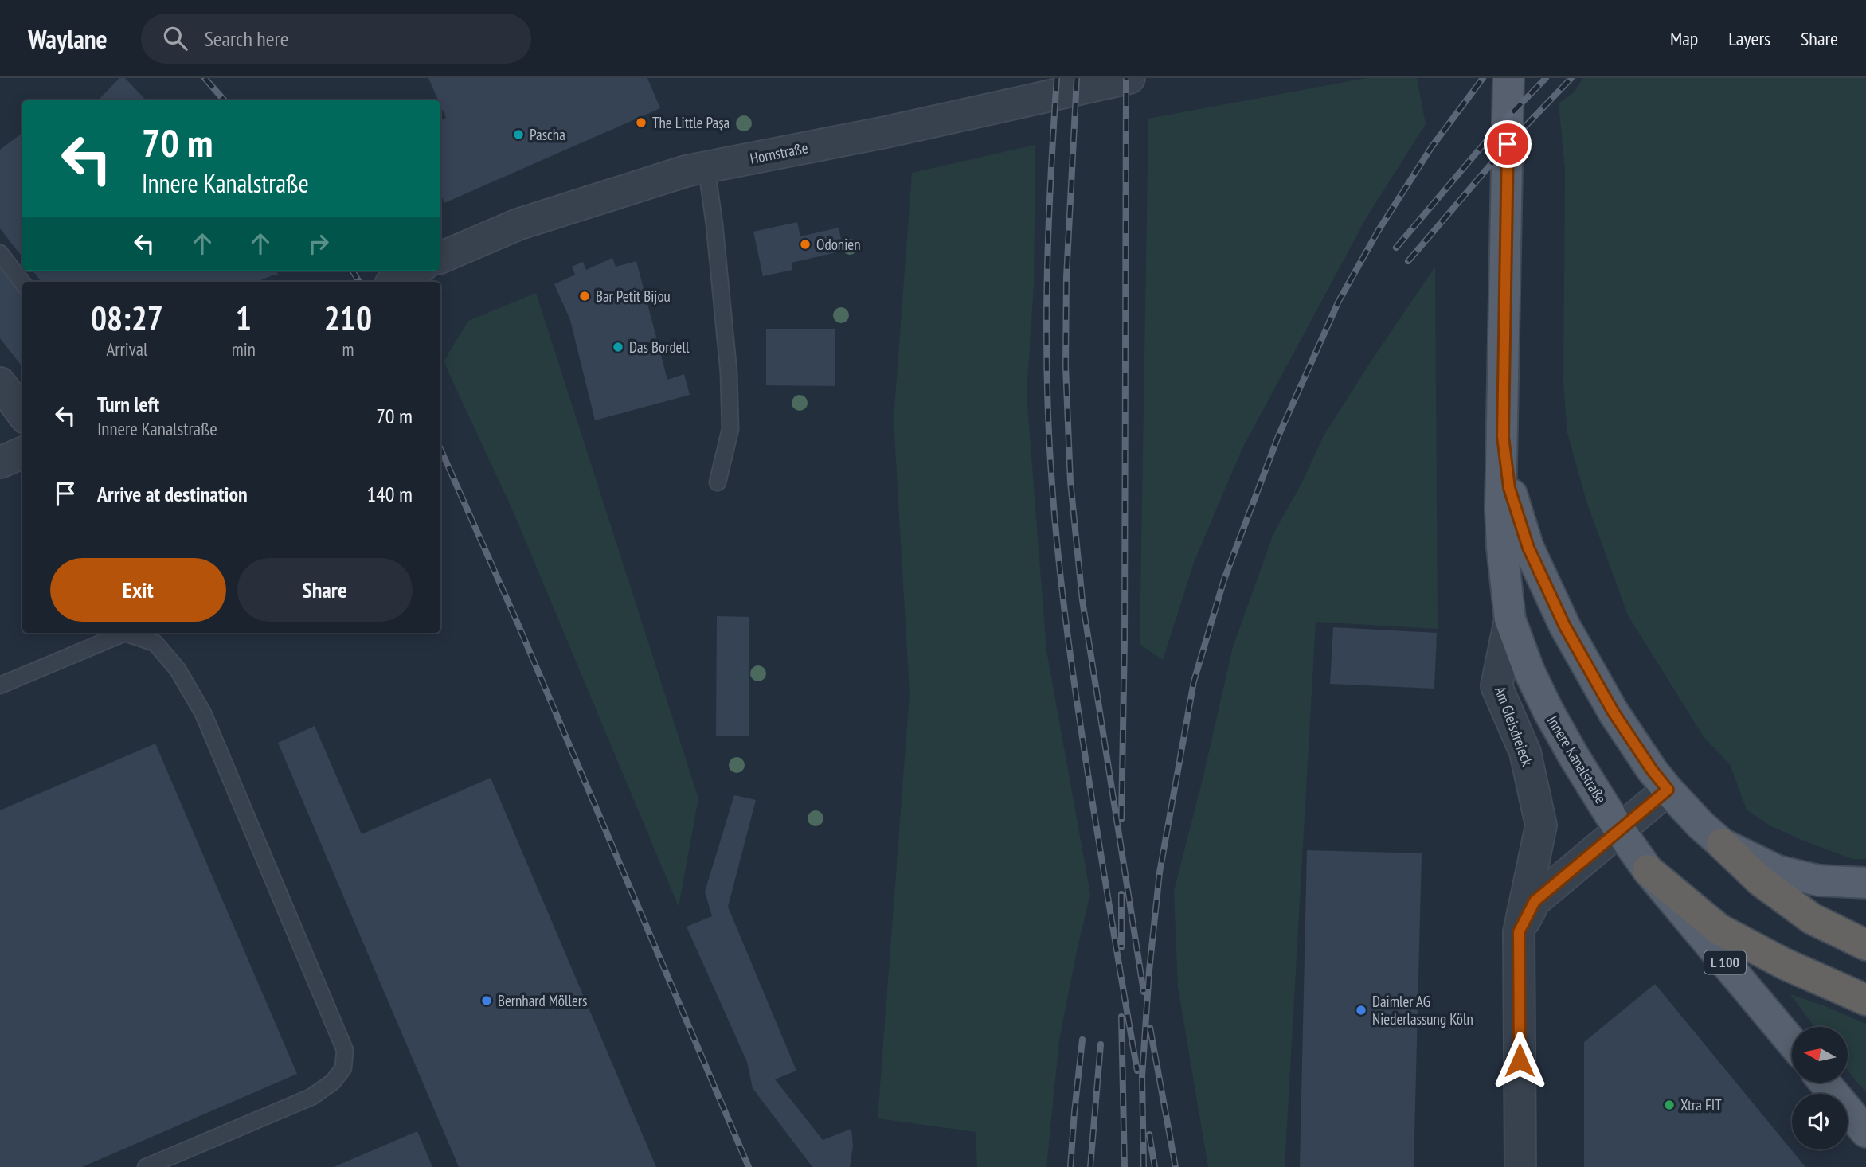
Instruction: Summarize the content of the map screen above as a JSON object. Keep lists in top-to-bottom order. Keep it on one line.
{"streets":{"main road":["Innere Kanalstraße","L 100"],"street":["Hornstraße","Am Gleisdreieck"]},"crossings":[["Am Gleisdreieck","Innere Kanalstraße"]],"places":["The Little Paşa","Pascha","Odonien","Bar Petit Bijou","Das Bordell","Bernhard Möllers","Daimler AG Niederlassung Köln","Xtra FIT"],"north":"left","page":{"header":"Waylane","search":"Search here","nav":["Map","Layers","Share"],"turn":["70 m","Innere Kanalstraße"],"eta":["08:27","Arrival","1","min","210","m"],"list":[{"name":"Turn left","note":"Innere Kanalstraße","value":"70 m"},{"name":"Arrive at destination","value":"140 m"}],"buttons":["Exit","Share"]}}
